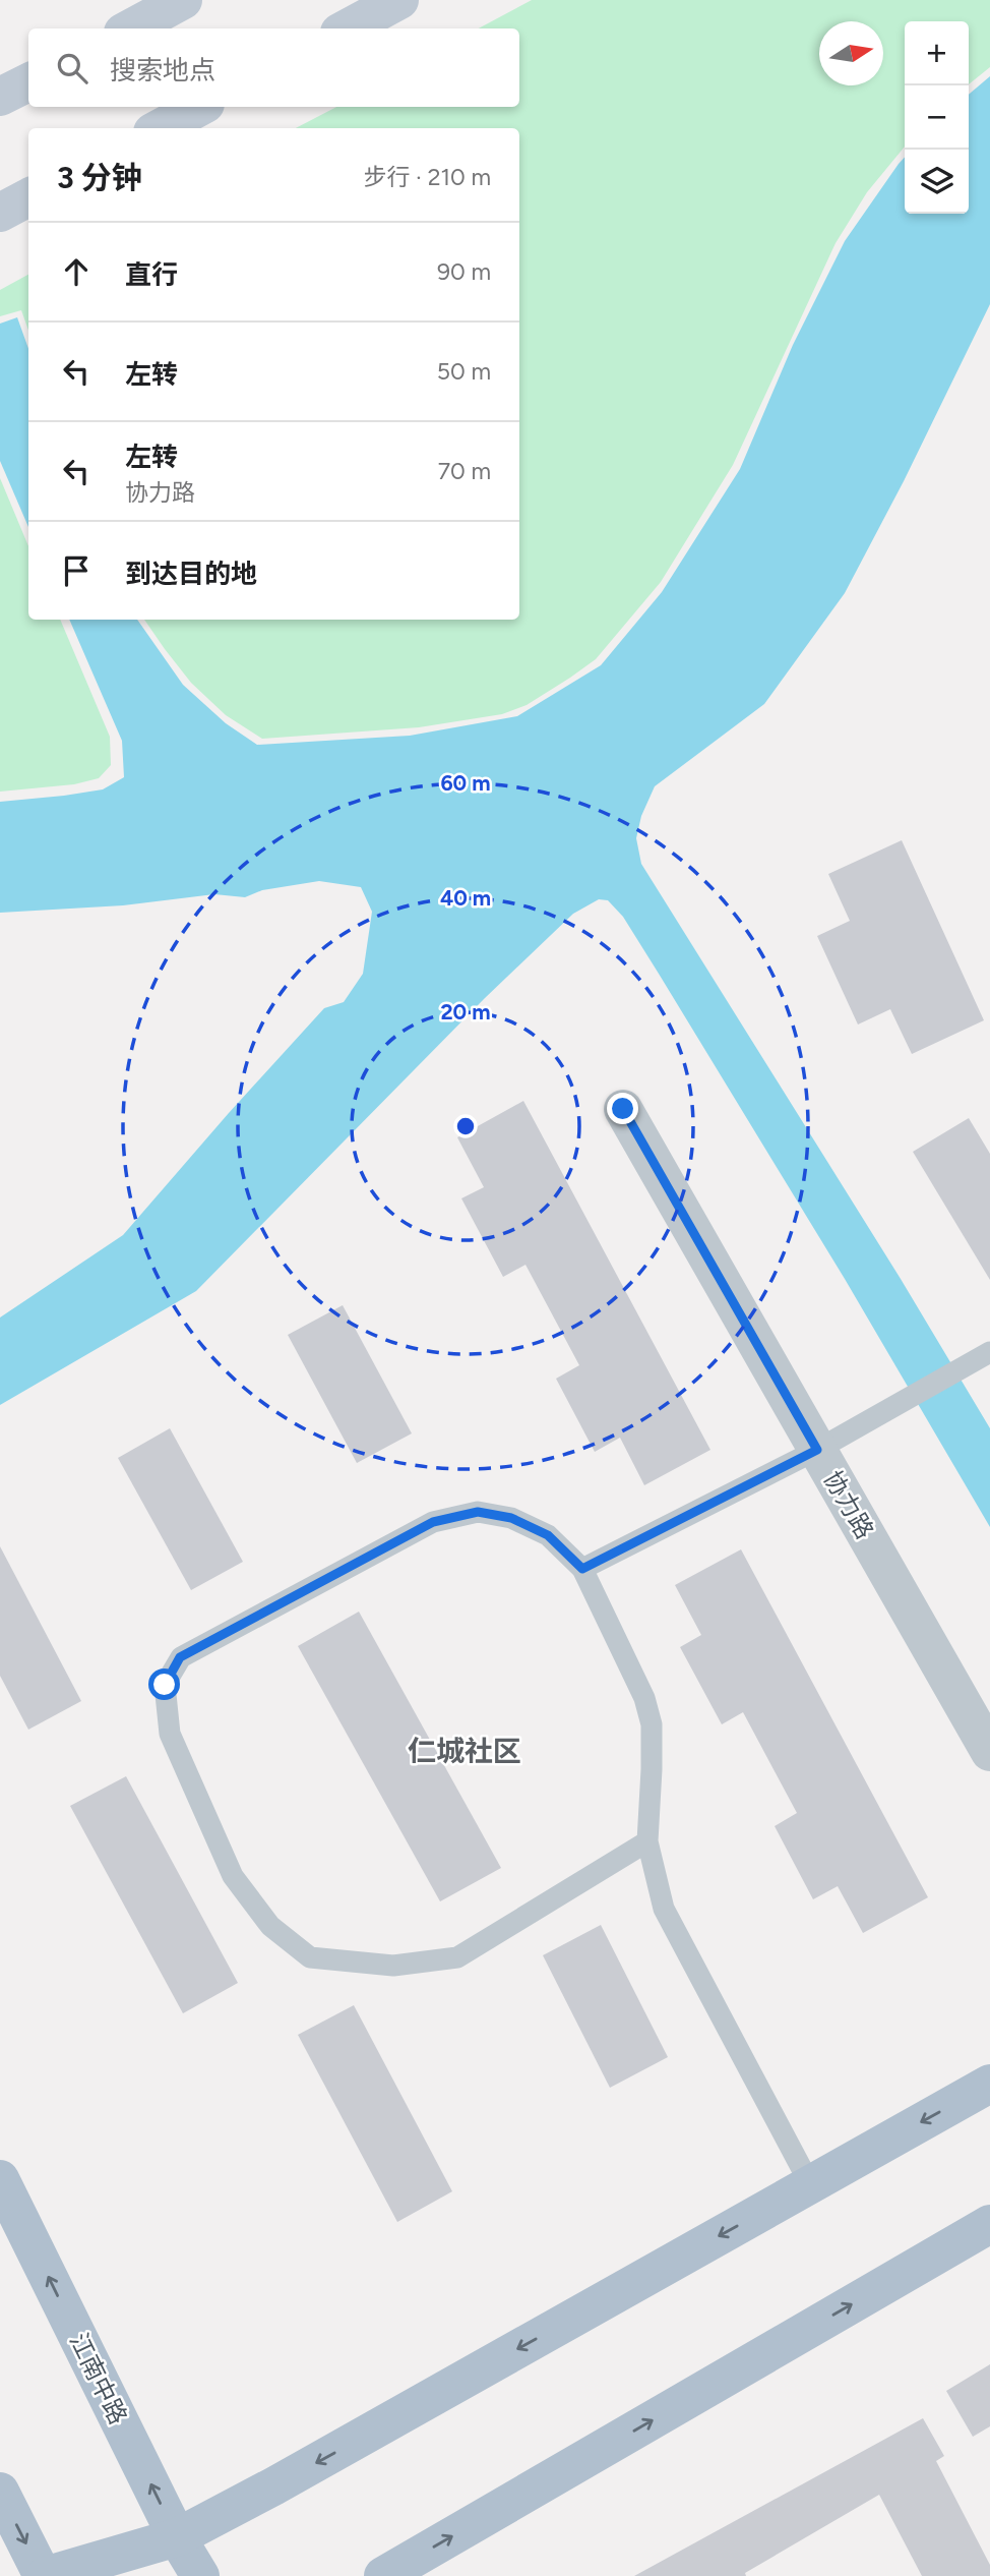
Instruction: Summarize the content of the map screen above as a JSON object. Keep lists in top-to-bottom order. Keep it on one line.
{"streets":{"main road":["江南中路"],"street":["协力路"]},"one_way":["江南中路"],"districts":["仁城社区"],"north":"right","page":{"map_buttons":["+","−"],"search":"搜索地点","heading":["3 分钟","步行 · 210 m"],"list":[["直行","90 m"],["左转","50 m"],["左转","协力路","70 m"],"到达目的地"]},"rings":["60 m","40 m","20 m"]}
